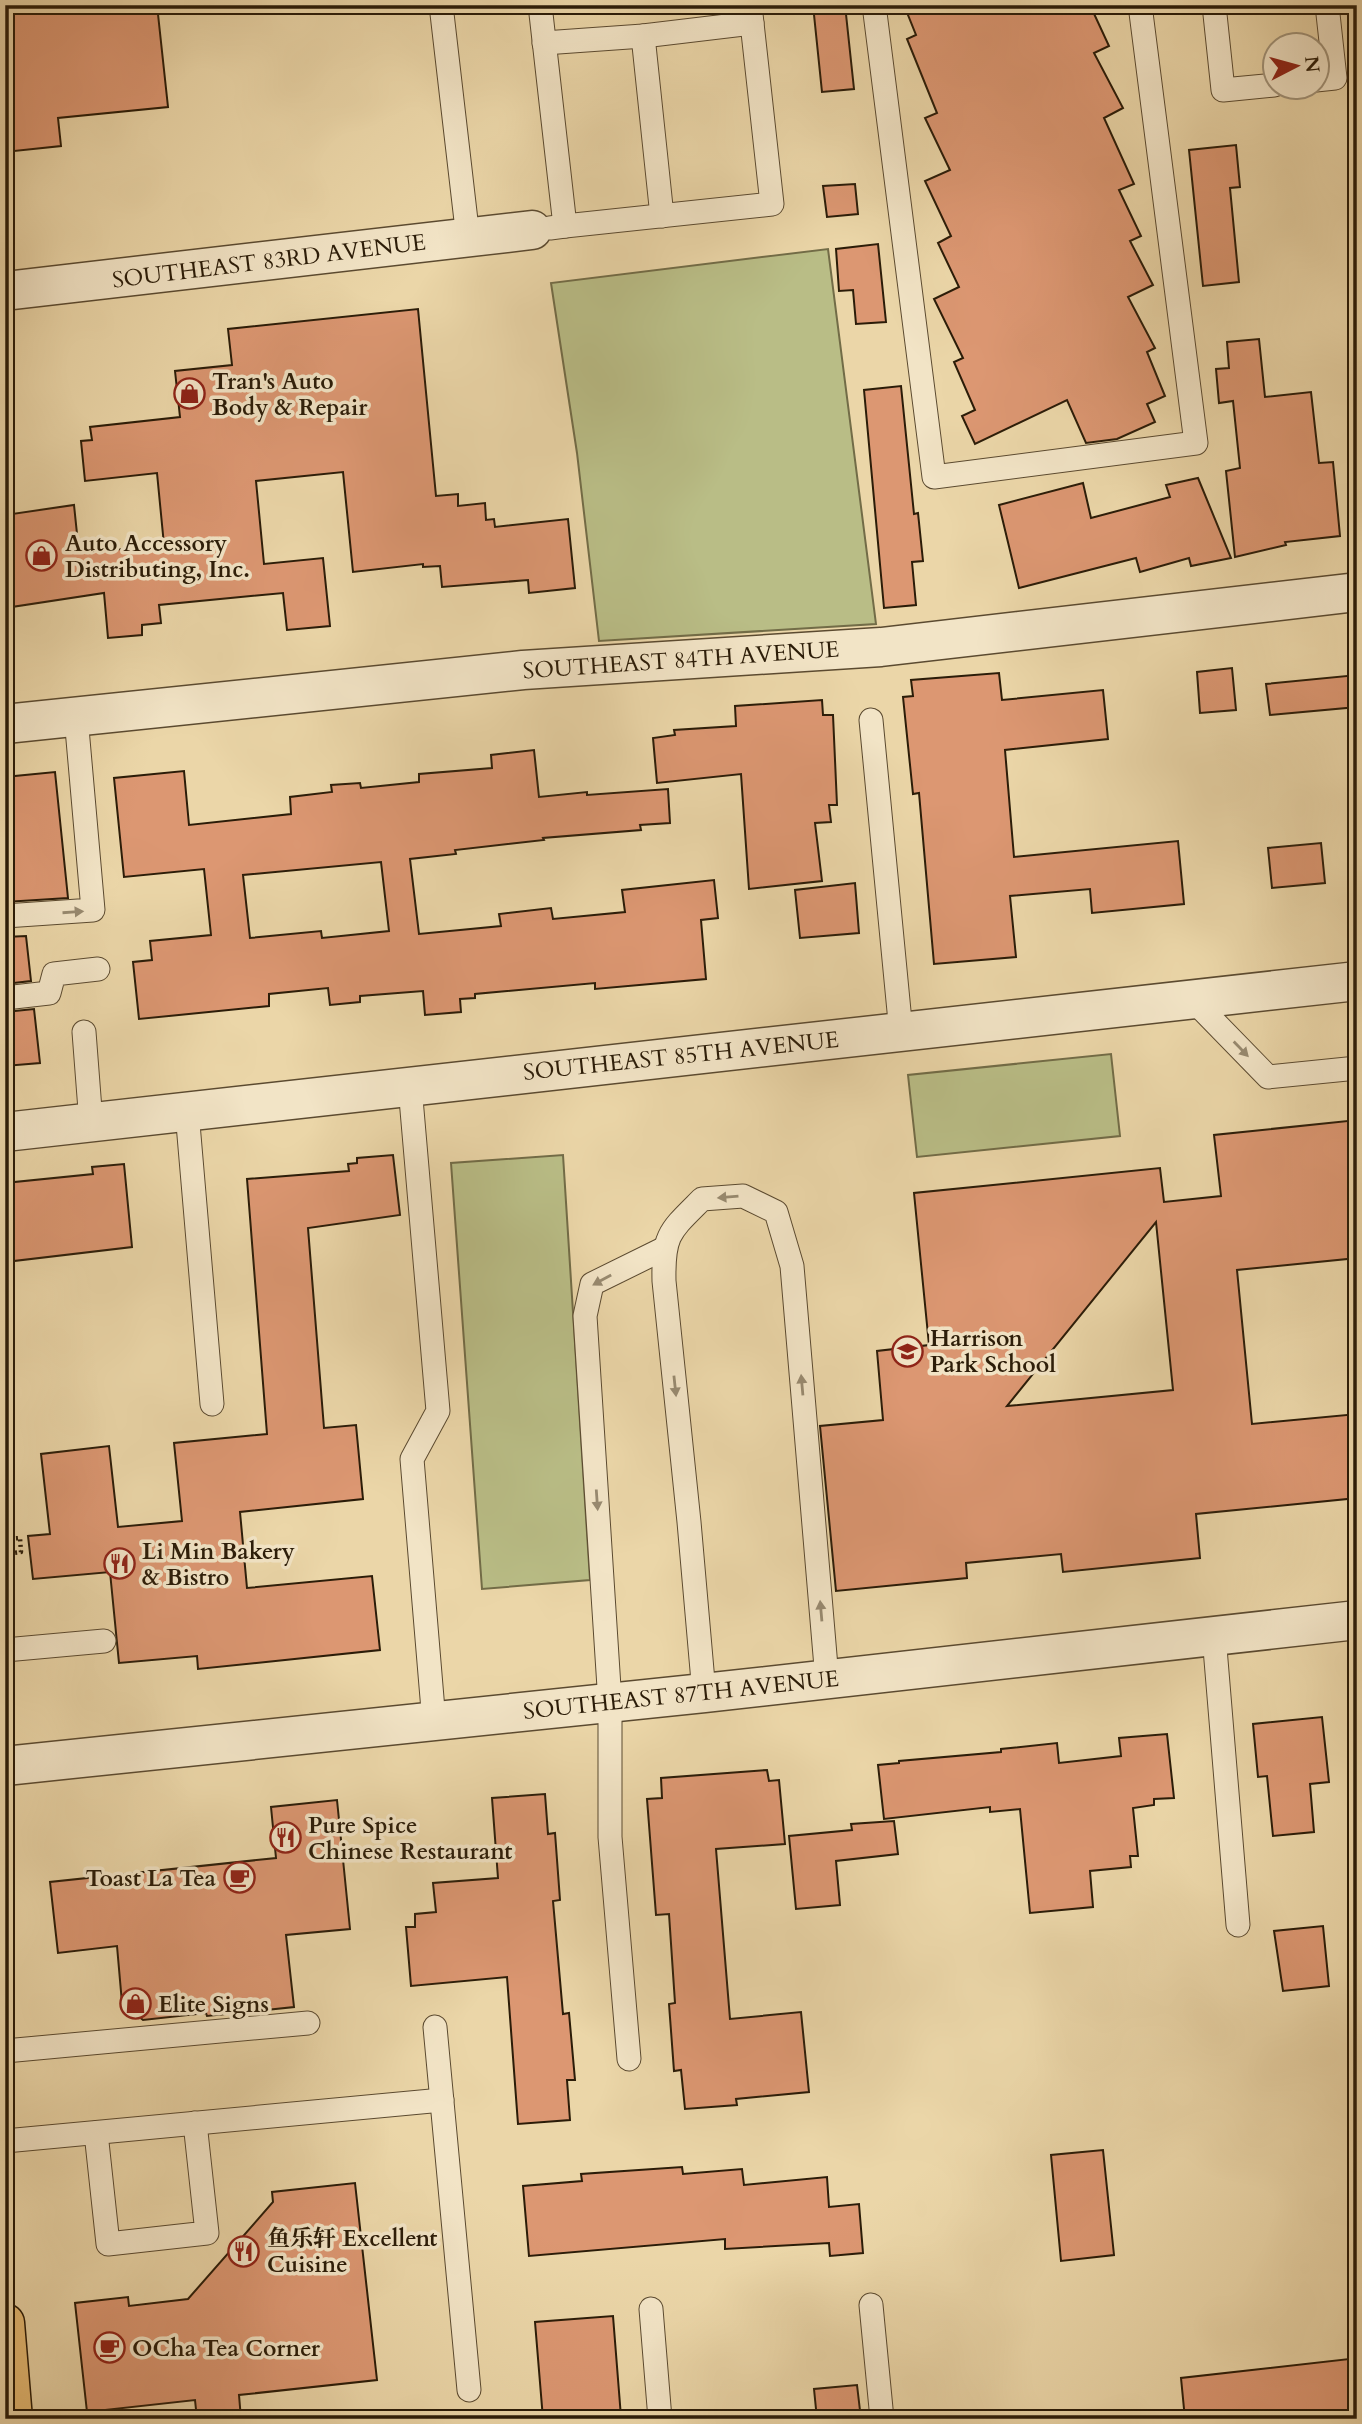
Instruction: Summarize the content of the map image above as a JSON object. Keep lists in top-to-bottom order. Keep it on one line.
{"streets":{"street":["SOUTHEAST 83RD AVENUE","SOUTHEAST 84TH AVENUE","SOUTHEAST 85TH AVENUE","SOUTHEAST 87TH AVENUE"]},"places":{"shop":["Tran's Auto Body & Repair","Auto Accessory Distributing, Inc.","Elite Signs"],"school or university":["Harrison Park School"],"restaurant":["Li Min Bakery & Bistro","Pure Spice Chinese Restaurant","鱼乐轩 Excellent Cuisine"],"cafe":["Toast La Tea","OCha Tea Corner"]},"north":"right"}
